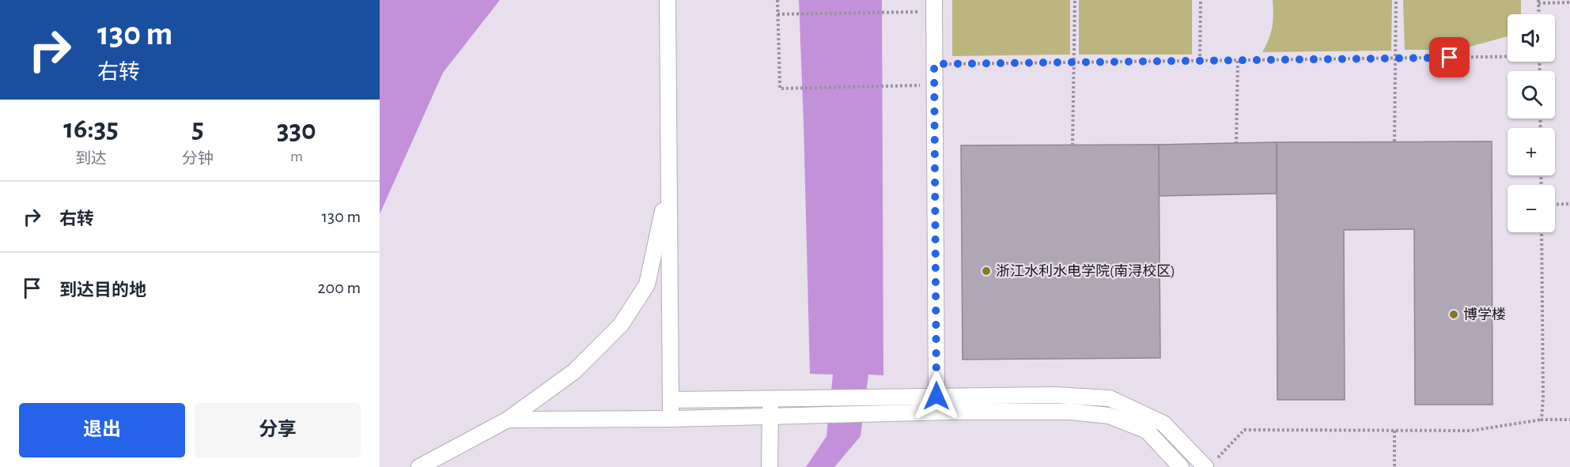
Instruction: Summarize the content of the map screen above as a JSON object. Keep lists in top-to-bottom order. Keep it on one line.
{"places":["浙江水利水电学院(南浔校区)","博学楼"],"page":{"turn":["130 m","右转"],"map_buttons":["+","−"],"eta":["16:35","到达","5","分钟","330","m"],"list":[{"name":"右转","value":"130 m"},{"name":"到达目的地","value":"200 m"}],"buttons":["退出","分享"]}}
